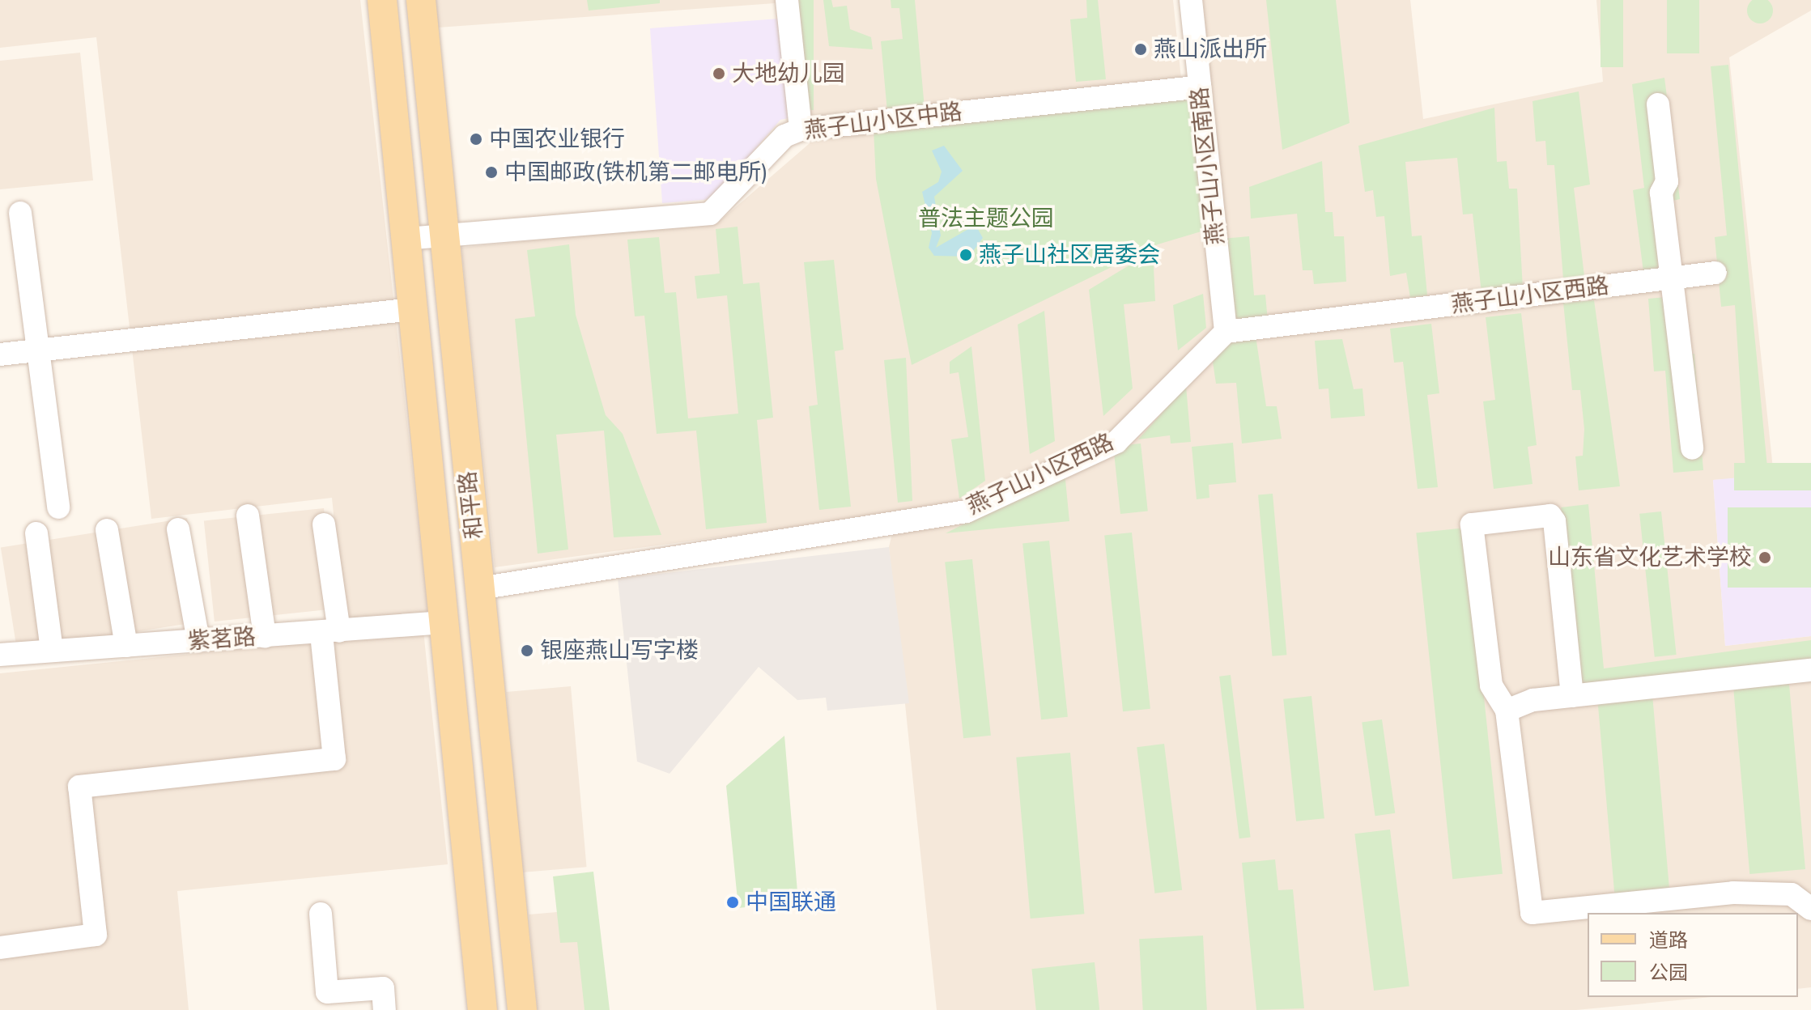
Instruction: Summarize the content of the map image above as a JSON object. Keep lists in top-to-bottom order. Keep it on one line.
{"streets":{"main road":["和平路"],"street":["燕子山小区中路","燕子山小区南路","燕子山小区西路","紫茗路"]},"crossings":[["燕子山小区中路","燕子山小区南路"],["燕子山小区中路","和平路"],["燕子山小区南路","燕子山小区西路"],["燕子山小区西路","和平路"],["和平路","紫茗路"]],"parks":["普法主题公园"],"places":["燕山派出所","大地幼儿园","中国农业银行","中国邮政(铁机第二邮电所)","燕子山社区居委会","山东省文化艺术学校","银座燕山写字楼","中国联通"],"legend":["道路","公园"]}
